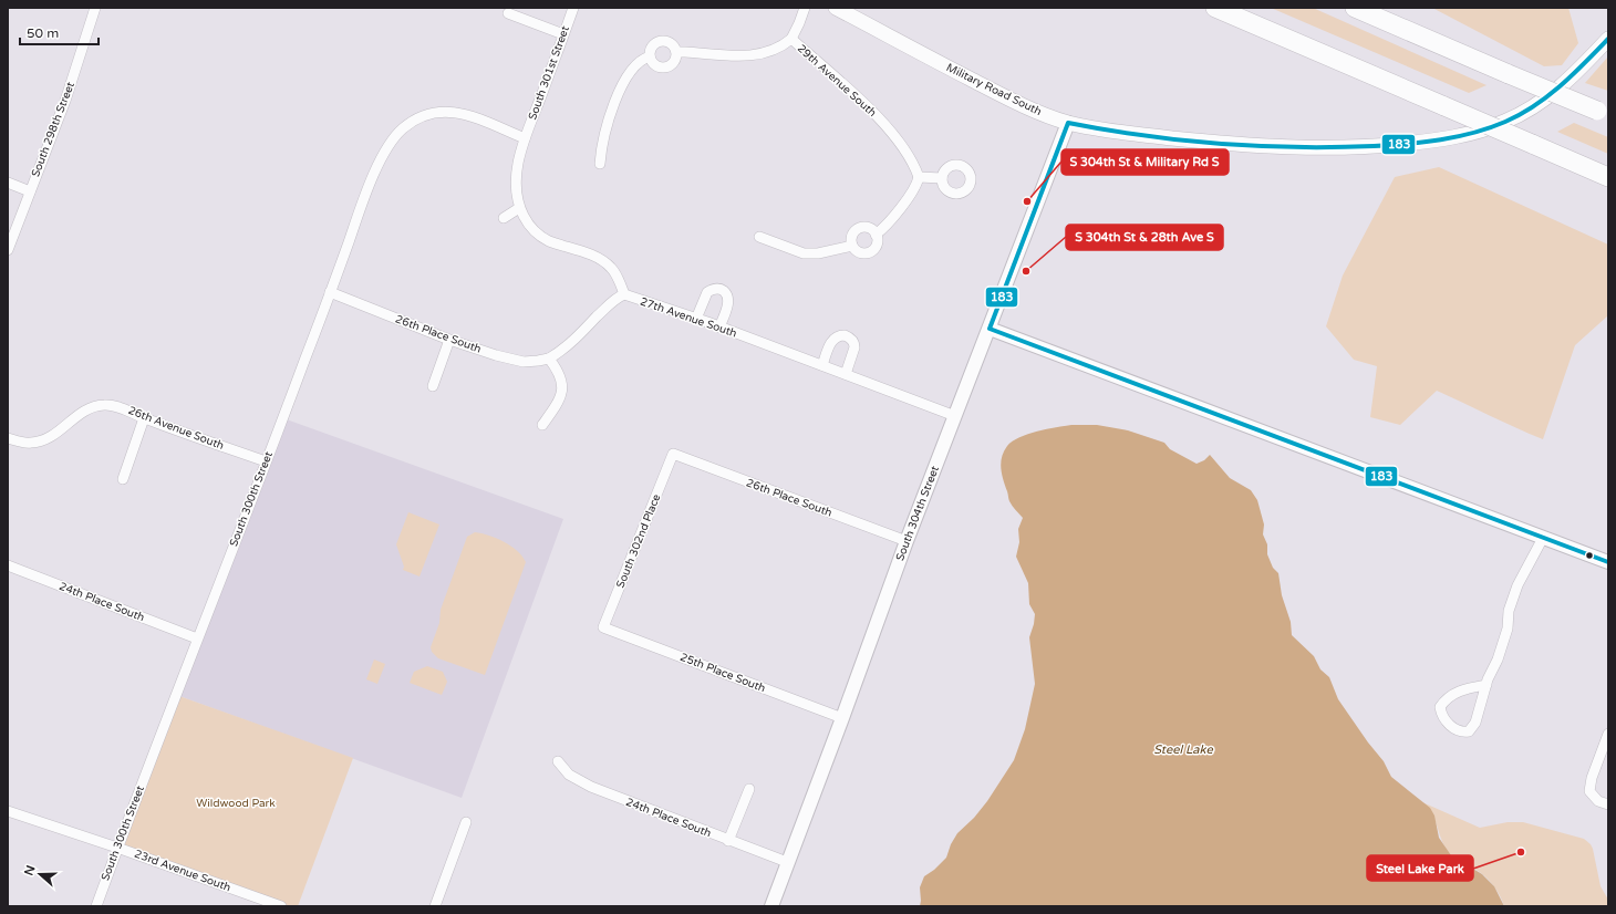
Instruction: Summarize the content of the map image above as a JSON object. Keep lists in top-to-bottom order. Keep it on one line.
{"streets":{"main road":["Military Road South"],"street":["South 301st Street","29th Avenue South","South 298th Street","27th Avenue South","26th Place South","26th Avenue South","South 300th Street","South 304th Street","South 302nd Place","24th Place South","25th Place South","23rd Avenue South"]},"crossings":[["South 301st Street","South 300th Street"],["Military Road South","South 304th Street"],["27th Avenue South","South 304th Street"],["26th Place South","South 300th Street"],["26th Place South","South 304th Street"],["26th Place South","South 302nd Place"],["26th Avenue South","South 300th Street"],["South 300th Street","24th Place South"],["South 300th Street","23rd Avenue South"],["South 304th Street","24th Place South"],["South 304th Street","25th Place South"],["South 302nd Place","25th Place South"]],"water":["Steel Lake"],"parks":["Wildwood Park"],"places":["S 304th St & Military Rd S","S 304th St & 28th Ave S","Steel Lake Park"],"lines":["transit line 183"],"scale_bar":"50 m","north":"left"}
